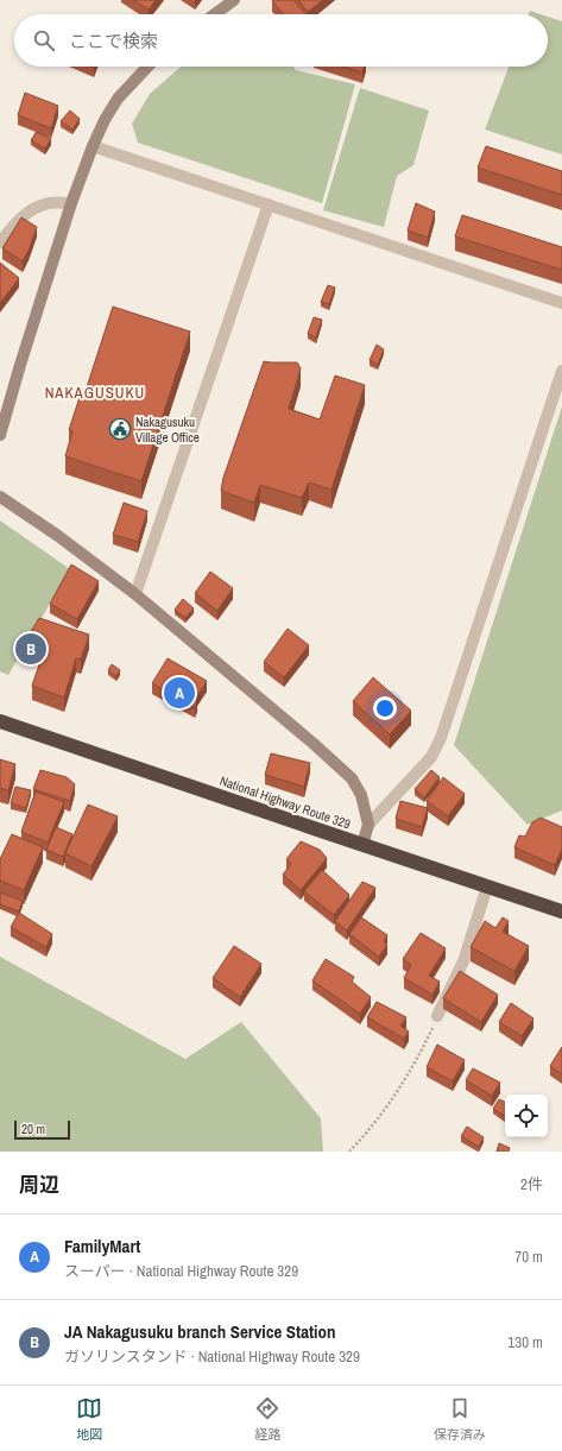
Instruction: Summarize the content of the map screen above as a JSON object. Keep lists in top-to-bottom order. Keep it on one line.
{"streets":{"highway":["National Highway Route 329"]},"districts":["NAKAGUSUKU"],"places":{"public building":["Nakagusuku Village Office"]},"scale_bar":"20 m","page":{"search":"ここで検索","pins":["B","A"],"scale":"20 m","heading":["周辺","2件"],"list":[{"mark":"A","name":"FamilyMart","note":"スーパー · National Highway Route 329","value":"70 m"},{"mark":"B","name":"JA Nakagusuku branch Service Station","note":"ガソリンスタンド · National Highway Route 329","value":"130 m"}],"nav":["地図","経路","保存済み"]}}
